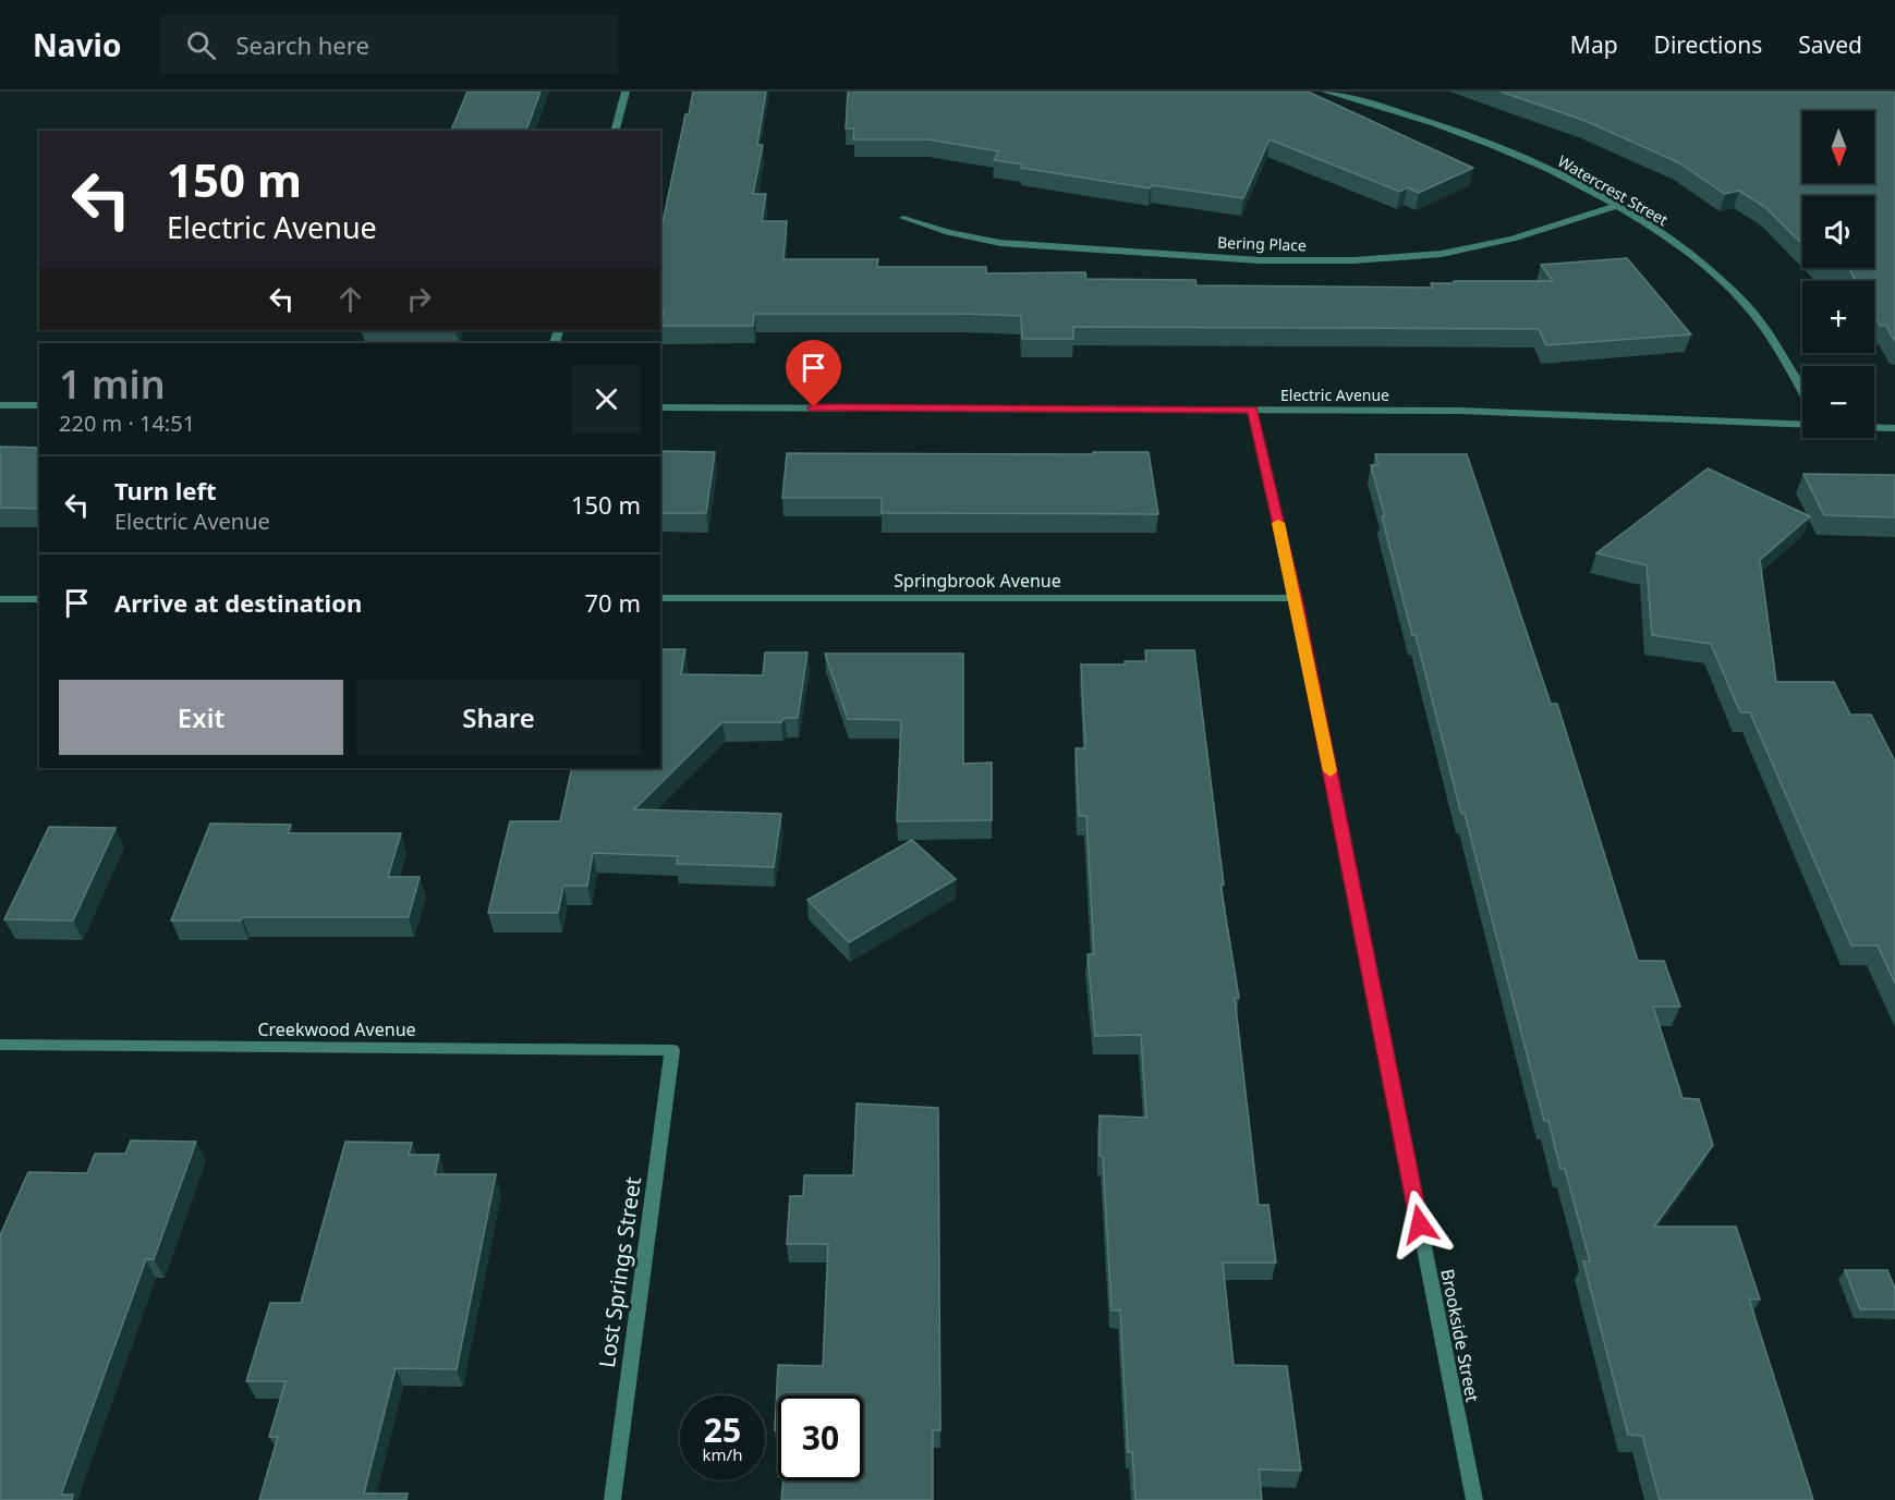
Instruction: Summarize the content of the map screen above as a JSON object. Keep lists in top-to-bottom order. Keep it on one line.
{"streets":{"street":["Watercrest Street","Bering Place","Electric Avenue","Springbrook Avenue","Creekwood Avenue","Lost Springs Street","Brookside Street"]},"crossings":[["Watercrest Street","Bering Place"],["Electric Avenue","Brookside Street"],["Springbrook Avenue","Brookside Street"],["Creekwood Avenue","Lost Springs Street"]],"north":"bottom","page":{"header":"Navio","search":"Search here","nav":["Map","Directions","Saved"],"map_buttons":["+","−"],"turn":["150 m","Electric Avenue"],"heading":["1 min","220 m · 14:51"],"list":[{"name":"Turn left","note":"Electric Avenue","value":"150 m"},{"name":"Arrive at destination","value":"70 m"}],"buttons":["Exit","Share"],"speed":"25 km/h","limit":"30"}}
